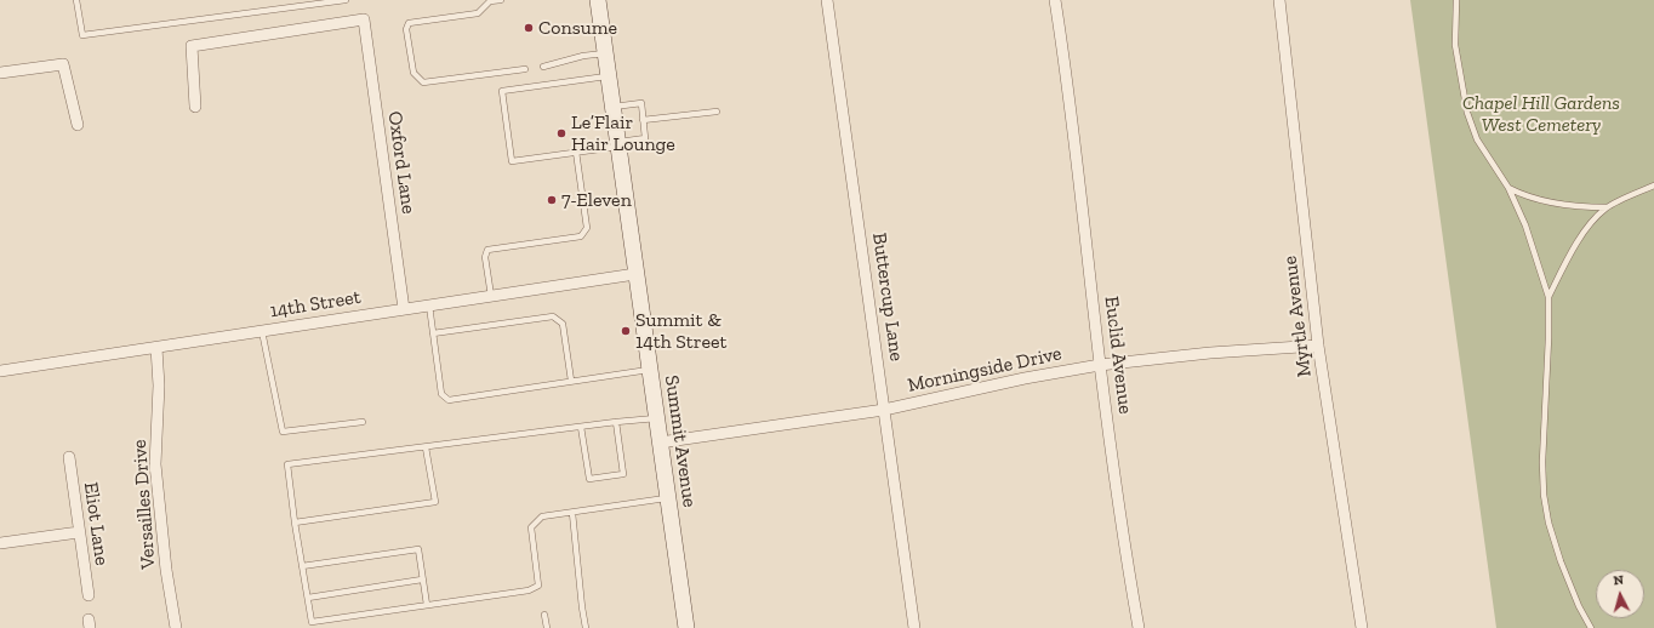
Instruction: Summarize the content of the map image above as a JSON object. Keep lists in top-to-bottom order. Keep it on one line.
{"streets":{"main road":["Summit Avenue"],"street":["Oxford Lane","Buttercup Lane","14th Street","Myrtle Avenue","Euclid Avenue","Morningside Drive","Versailles Drive","Eliot Lane"]},"crossings":[["Oxford Lane","14th Street"],["Buttercup Lane","Morningside Drive"],["14th Street","Summit Avenue"],["14th Street","Versailles Drive"],["Myrtle Avenue","Morningside Drive"],["Euclid Avenue","Morningside Drive"],["Morningside Drive","Summit Avenue"]],"parks":["Chapel Hill Gardens West Cemetery"],"places":["Consume","Le’Flair Hair Lounge","7-Eleven","Summit & 14th Street"],"north":"top"}
